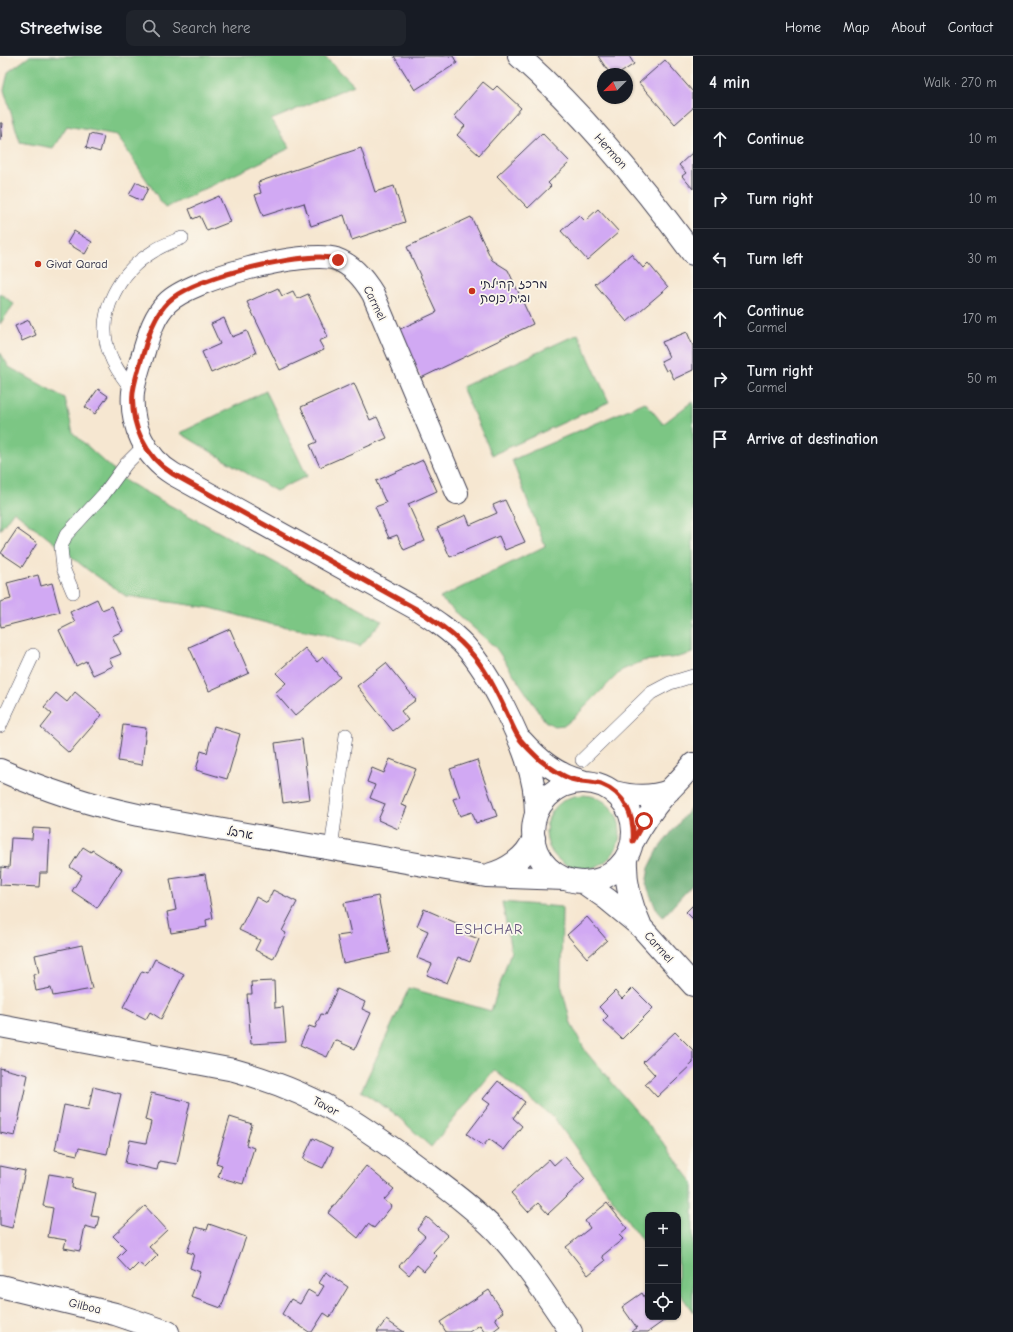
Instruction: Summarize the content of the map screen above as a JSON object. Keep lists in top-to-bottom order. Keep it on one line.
{"streets":{"street":["Hermon","Carmel","ארבל","Tavor","Gilboa"]},"districts":["ESHCHAR"],"places":["Givat Qarad","מרכז קהילתי ובית כנסת"],"north":"bottom left","page":{"header":"Streetwise","search":"Search here","nav":["Home","Map","About","Contact"],"heading":["4 min","Walk · 270 m"],"list":[["Continue","10 m"],["Turn right","10 m"],["Turn left","30 m"],["Continue","Carmel","170 m"],["Turn right","Carmel","50 m"],"Arrive at destination"],"map_buttons":["+","−"]}}
